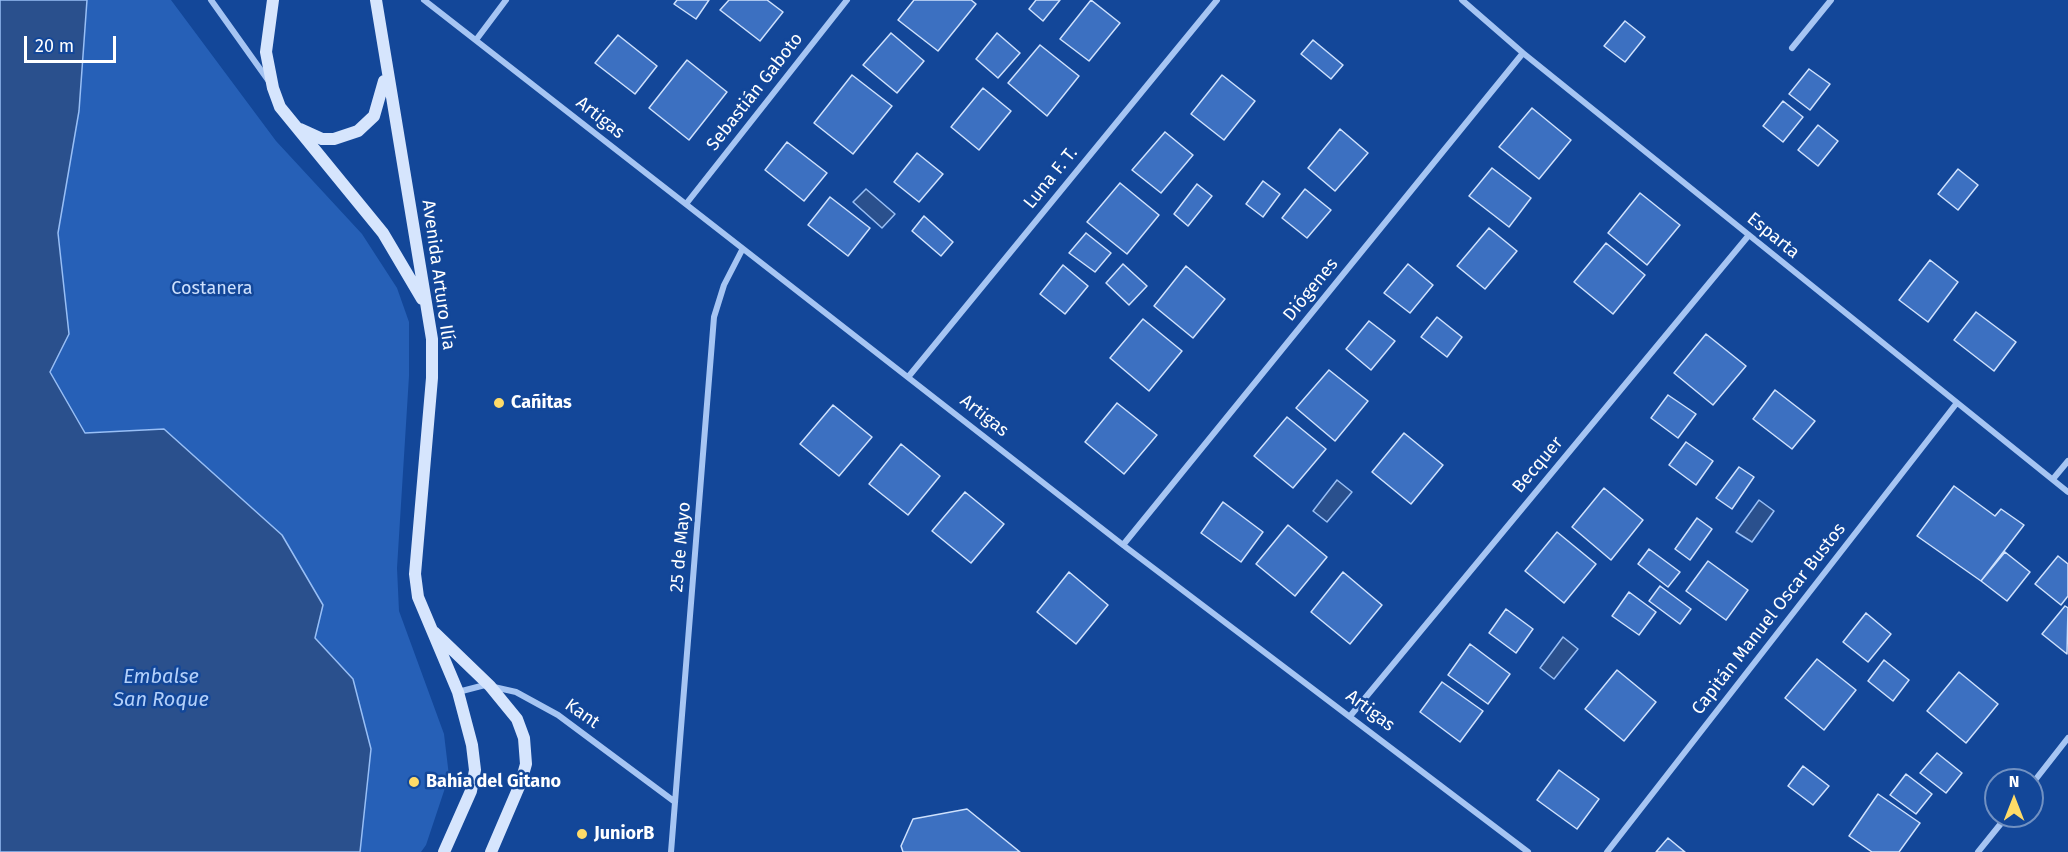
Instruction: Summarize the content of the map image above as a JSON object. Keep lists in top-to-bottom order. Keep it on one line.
{"streets":{"main road":["Avenida Arturo Ilía"],"street":["Sebastián Gaboto","Artigas","Luna F. T.","Esparta","Diógenes","Becquer","25 de Mayo","Capitán Manuel Oscar Bustos","Kant"]},"crossings":[["Sebastián Gaboto","Artigas"],["Artigas","Luna F. T."],["Artigas","Diógenes"],["Artigas","Becquer"],["Artigas","25 de Mayo"],["Esparta","Diógenes"],["Esparta","Becquer"],["Esparta","Capitán Manuel Oscar Bustos"],["Avenida Arturo Ilía","Kant"],["25 de Mayo","Kant"]],"water":["Embalse San Roque"],"parks":["Costanera"],"places":["Cañitas","Bahía del Gitano","JuniorB"],"scale_bar":"20 m","north":"top"}
